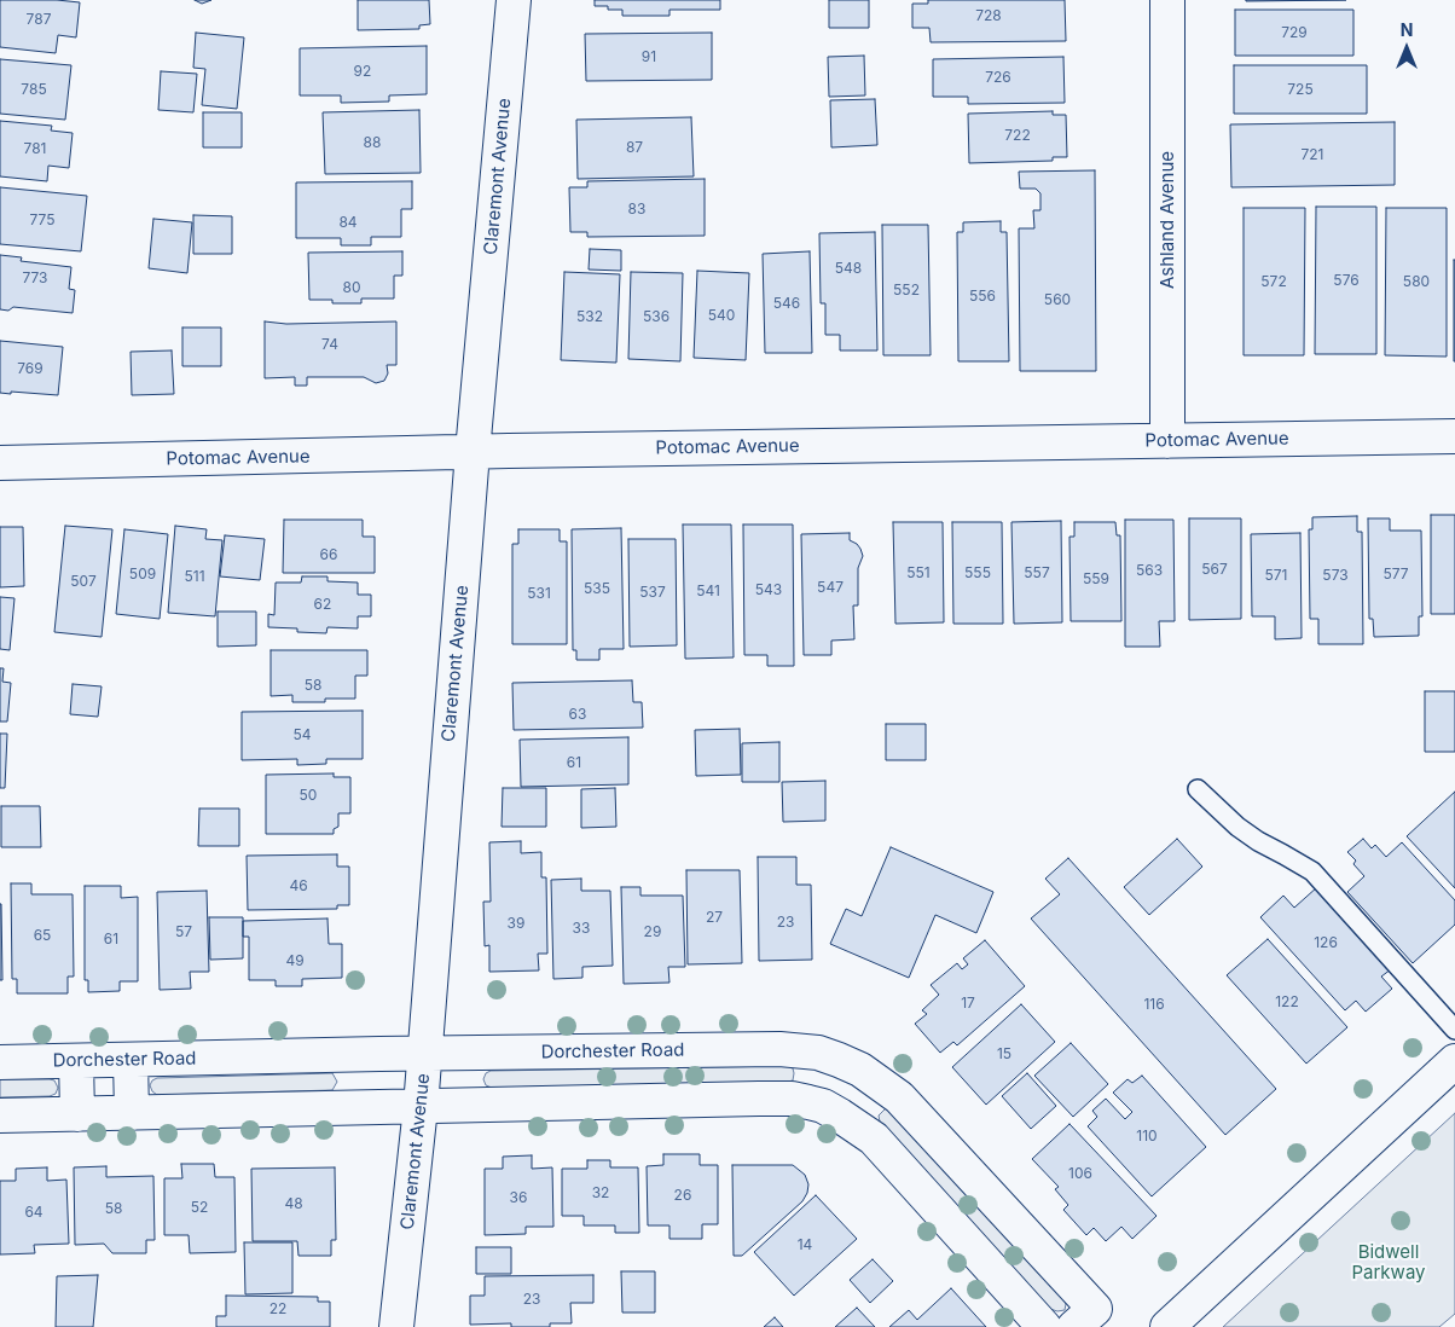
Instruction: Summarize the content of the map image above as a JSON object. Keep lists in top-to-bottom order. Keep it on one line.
{"streets":{"street":["Claremont Avenue","Ashland Avenue","Potomac Avenue","Dorchester Road"]},"crossings":[["Claremont Avenue","Potomac Avenue"],["Claremont Avenue","Dorchester Road"],["Ashland Avenue","Potomac Avenue"]],"parks":["Bidwell Parkway"],"house_numbers":["728","787","729","91","92","726","785","725","722","88","87","781","721","83","775","84","548","773","576","572","580","80","552","556","560","546","540","532","536","74","769","66","567","563","551","555","557","509","577","571","573","511","559","507","547","535","543","541","537","531","62","58","63","54","61","50","46","27","23","39","33","57","29","65","61","126","49","122","17","116","15","110","106","32","26","36","48","52","58","64","14","23","22"],"north":"top"}
